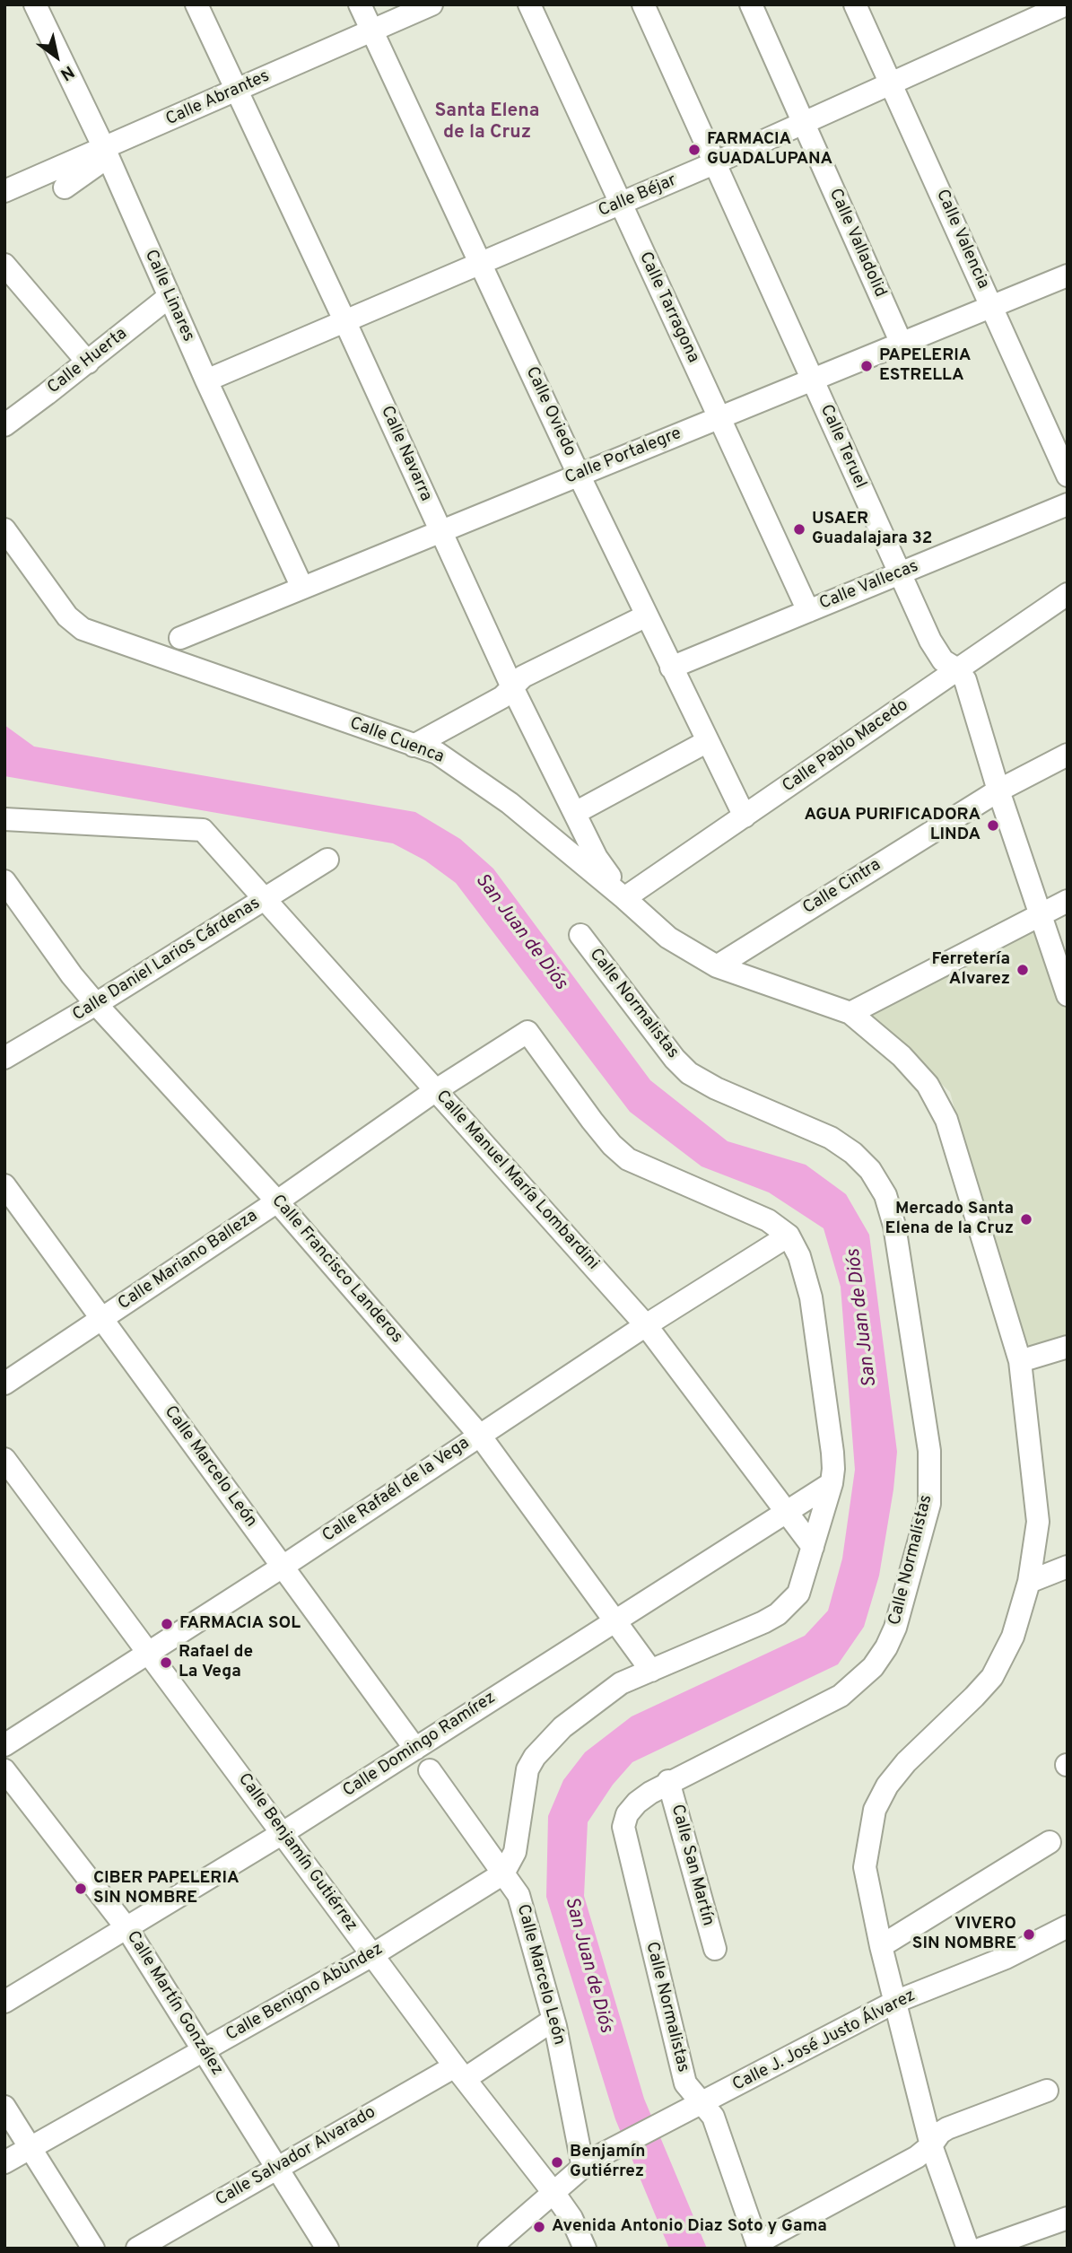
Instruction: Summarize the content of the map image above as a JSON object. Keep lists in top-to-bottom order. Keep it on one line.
{"streets":{"street":["Calle Abrantes","Calle Béjar","Calle Valencia","Calle Valladolid","Calle Linares","Calle Tarragona","Calle Huerta","Calle Oviedo","Calle Teruel","Calle Navarra","Calle Portalegre","Calle Vallecas","Calle Cuenca","Calle Pablo Macedo","Calle Cintra","Calle Daniel Larios Cárdenas","Calle Normalistas","Calle Manuel María Lombardini","Calle Mariano Balleza","Calle Francisco Landeros","Calle Marcelo León","Calle Rafaél de la Vega","Calle Domingo Ramírez","Calle Benjamín Gutiérrez","Calle San Martín","Calle Benigno Abùndez","Calle Martín González","Calle J. José Justo Álvarez","Calle Salvador Alvarado"]},"crossings":[["Calle Abrantes","Calle Linares"],["Calle Abrantes","Calle Oviedo"],["Calle Abrantes","Calle Navarra"],["Calle Béjar","Calle Valencia"],["Calle Béjar","Calle Valladolid"],["Calle Béjar","Calle Linares"],["Calle Béjar","Calle Tarragona"],["Calle Béjar","Calle Oviedo"],["Calle Béjar","Calle Teruel"],["Calle Béjar","Calle Navarra"],["Calle Valencia","Calle Portalegre"],["Calle Valladolid","Calle Portalegre"],["Calle Linares","Calle Huerta"],["Calle Linares","Calle Portalegre"],["Calle Tarragona","Calle Portalegre"],["Calle Tarragona","Calle Vallecas"],["Calle Oviedo","Calle Portalegre"],["Calle Oviedo","Calle Vallecas"],["Calle Oviedo","Calle Pablo Macedo"],["Calle Teruel","Calle Portalegre"],["Calle Teruel","Calle Vallecas"],["Calle Teruel","Calle Pablo Macedo"],["Calle Teruel","Calle Cintra"],["Calle Navarra","Calle Portalegre"],["Calle Navarra","Calle Cuenca"],["Calle Navarra","Calle Pablo Macedo"],["Calle Cuenca","Calle Pablo Macedo"],["Calle Cuenca","Calle Cintra"],["Calle Daniel Larios Cárdenas","Calle Manuel María Lombardini"],["Calle Daniel Larios Cárdenas","Calle Francisco Landeros"],["Calle Normalistas","Calle San Martín"],["Calle Normalistas","Calle J. José Justo Álvarez"],["Calle Manuel María Lombardini","Calle Mariano Balleza"],["Calle Manuel María Lombardini","Calle Rafaél de la Vega"],["Calle Manuel María Lombardini","Calle Domingo Ramírez"],["Calle Mariano Balleza","Calle Francisco Landeros"],["Calle Mariano Balleza","Calle Marcelo León"],["Calle Mariano Balleza","Calle Rafaél de la Vega"],["Calle Francisco Landeros","Calle Rafaél de la Vega"],["Calle Francisco Landeros","Calle Domingo Ramírez"],["Calle Marcelo León","Calle Rafaél de la Vega"],["Calle Marcelo León","Calle Domingo Ramírez"],["Calle Marcelo León","Calle Benigno Abùndez"],["Calle Marcelo León","Calle J. José Justo Álvarez"],["Calle Marcelo León","Calle Salvador Alvarado"],["Calle Rafaél de la Vega","Calle Benjamín Gutiérrez"],["Calle Domingo Ramírez","Calle Benjamín Gutiérrez"],["Calle Domingo Ramírez","Calle Martín González"],["Calle Benjamín Gutiérrez","Calle Benigno Abùndez"],["Calle Benjamín Gutiérrez","Calle J. José Justo Álvarez"],["Calle Benjamín Gutiérrez","Calle Salvador Alvarado"],["Calle Benigno Abùndez","Calle Martín González"],["Calle Martín González","Calle Salvador Alvarado"]],"districts":["Santa Elena de la Cruz"],"water":["San Juan de Diós"],"places":["FARMACIA GUADALUPANA","PAPELERIA ESTRELLA","USAER Guadalajara 32","AGUA PURIFICADORA LINDA","Ferretería Alvarez","Mercado Santa Elena de la Cruz","FARMACIA SOL","Rafael de La Vega","CIBER PAPELERIA SIN NOMBRE","VIVERO SIN NOMBRE","Benjamín Gutiérrez","Avenida Antonio Diaz Soto y Gama"],"north":"bottom right"}
